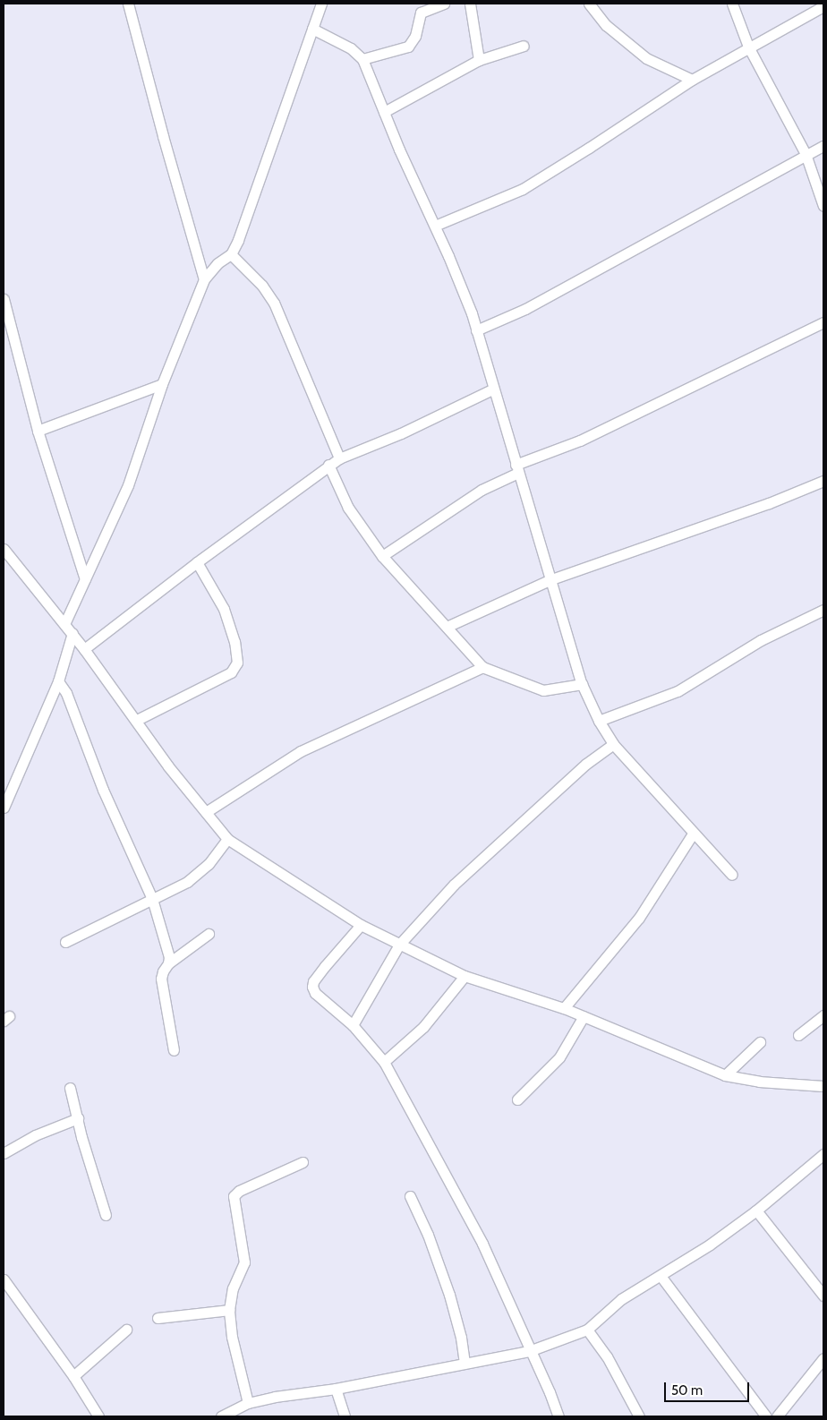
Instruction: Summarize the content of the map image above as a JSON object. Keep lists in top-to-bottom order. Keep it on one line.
{"scale_bar":"50 m"}
